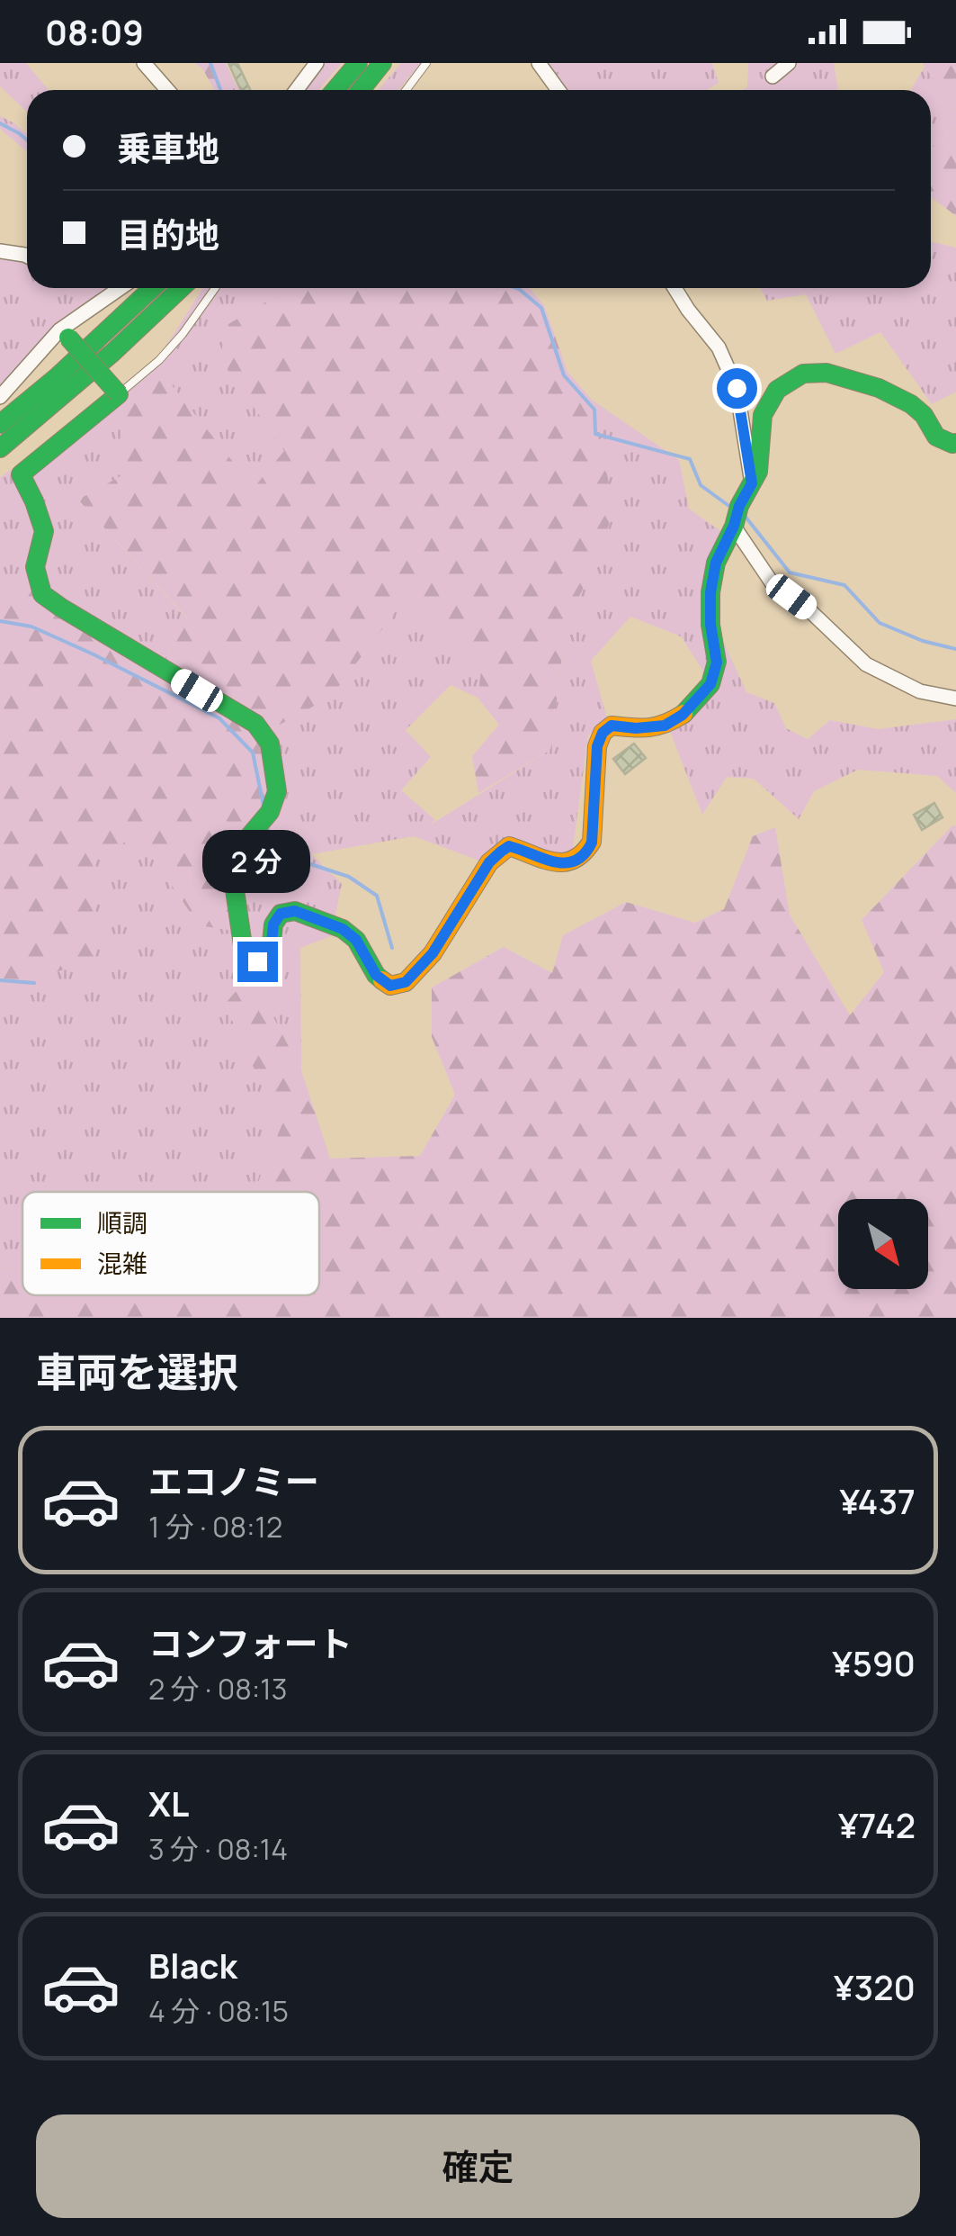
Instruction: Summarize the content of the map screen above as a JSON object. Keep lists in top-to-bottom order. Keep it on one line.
{"legend":["順調","混雑"],"north":"bottom right","page":{"status":"08:09","banner":["乗車地","目的地"],"bubble":"2 分","heading":"車両を選択","list":[{"name":"エコノミー","note":"1 分 · 08:12","value":"¥437"},{"name":"コンフォート","note":"2 分 · 08:13","value":"¥590"},{"name":"XL","note":"3 分 · 08:14","value":"¥742"},{"name":"Black","note":"4 分 · 08:15","value":"¥320"}],"buttons":"確定"}}
